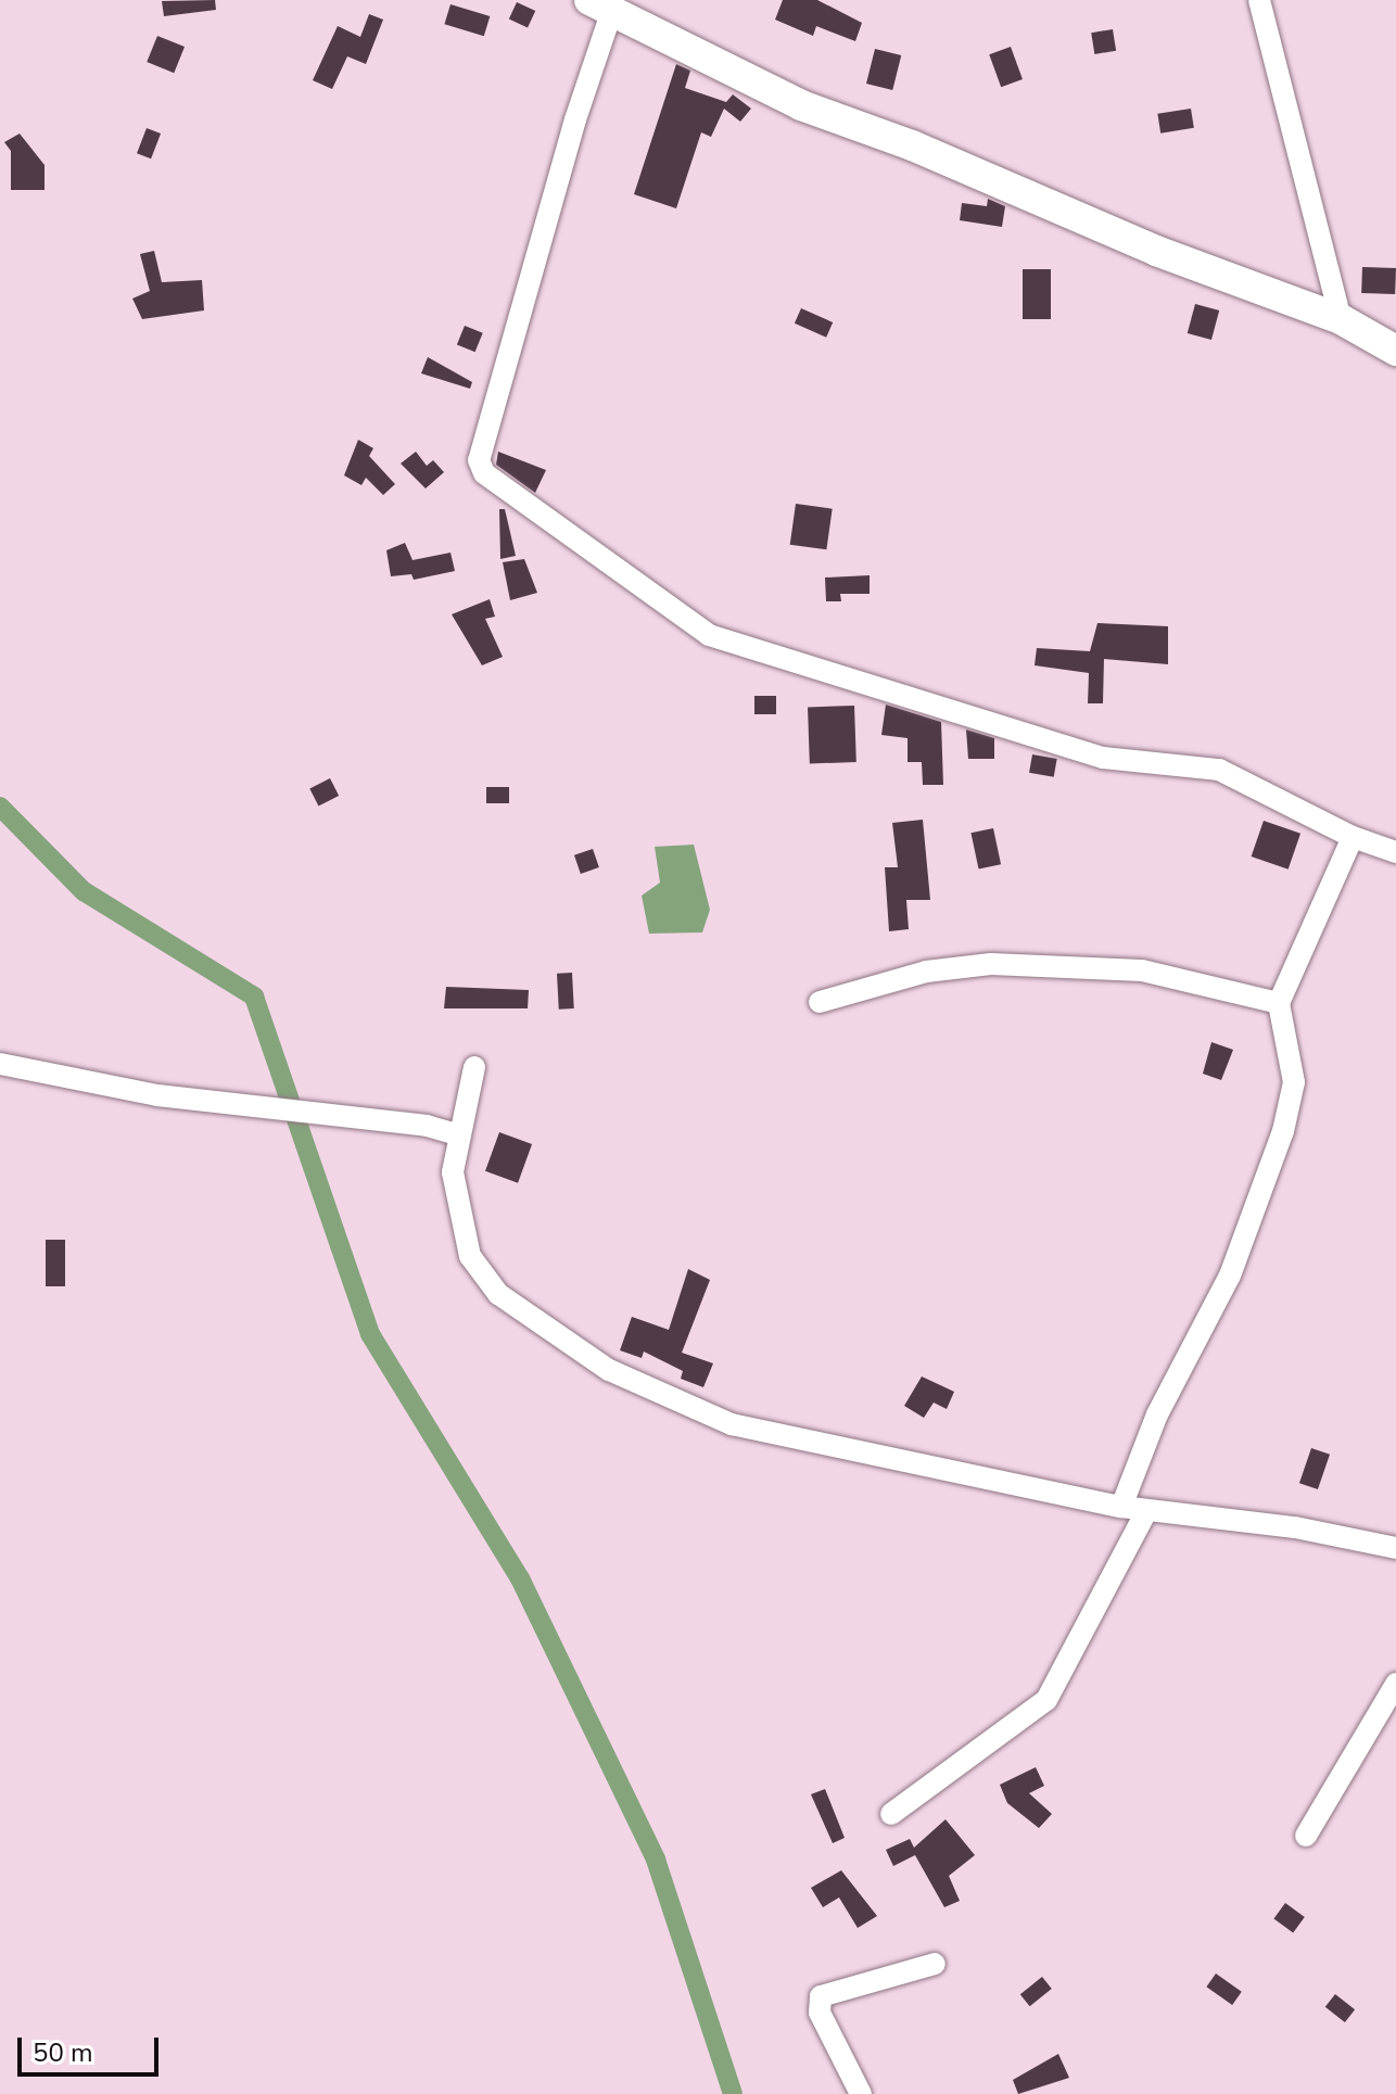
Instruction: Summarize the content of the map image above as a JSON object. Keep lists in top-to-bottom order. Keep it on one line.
{"scale_bar":"50 m"}
